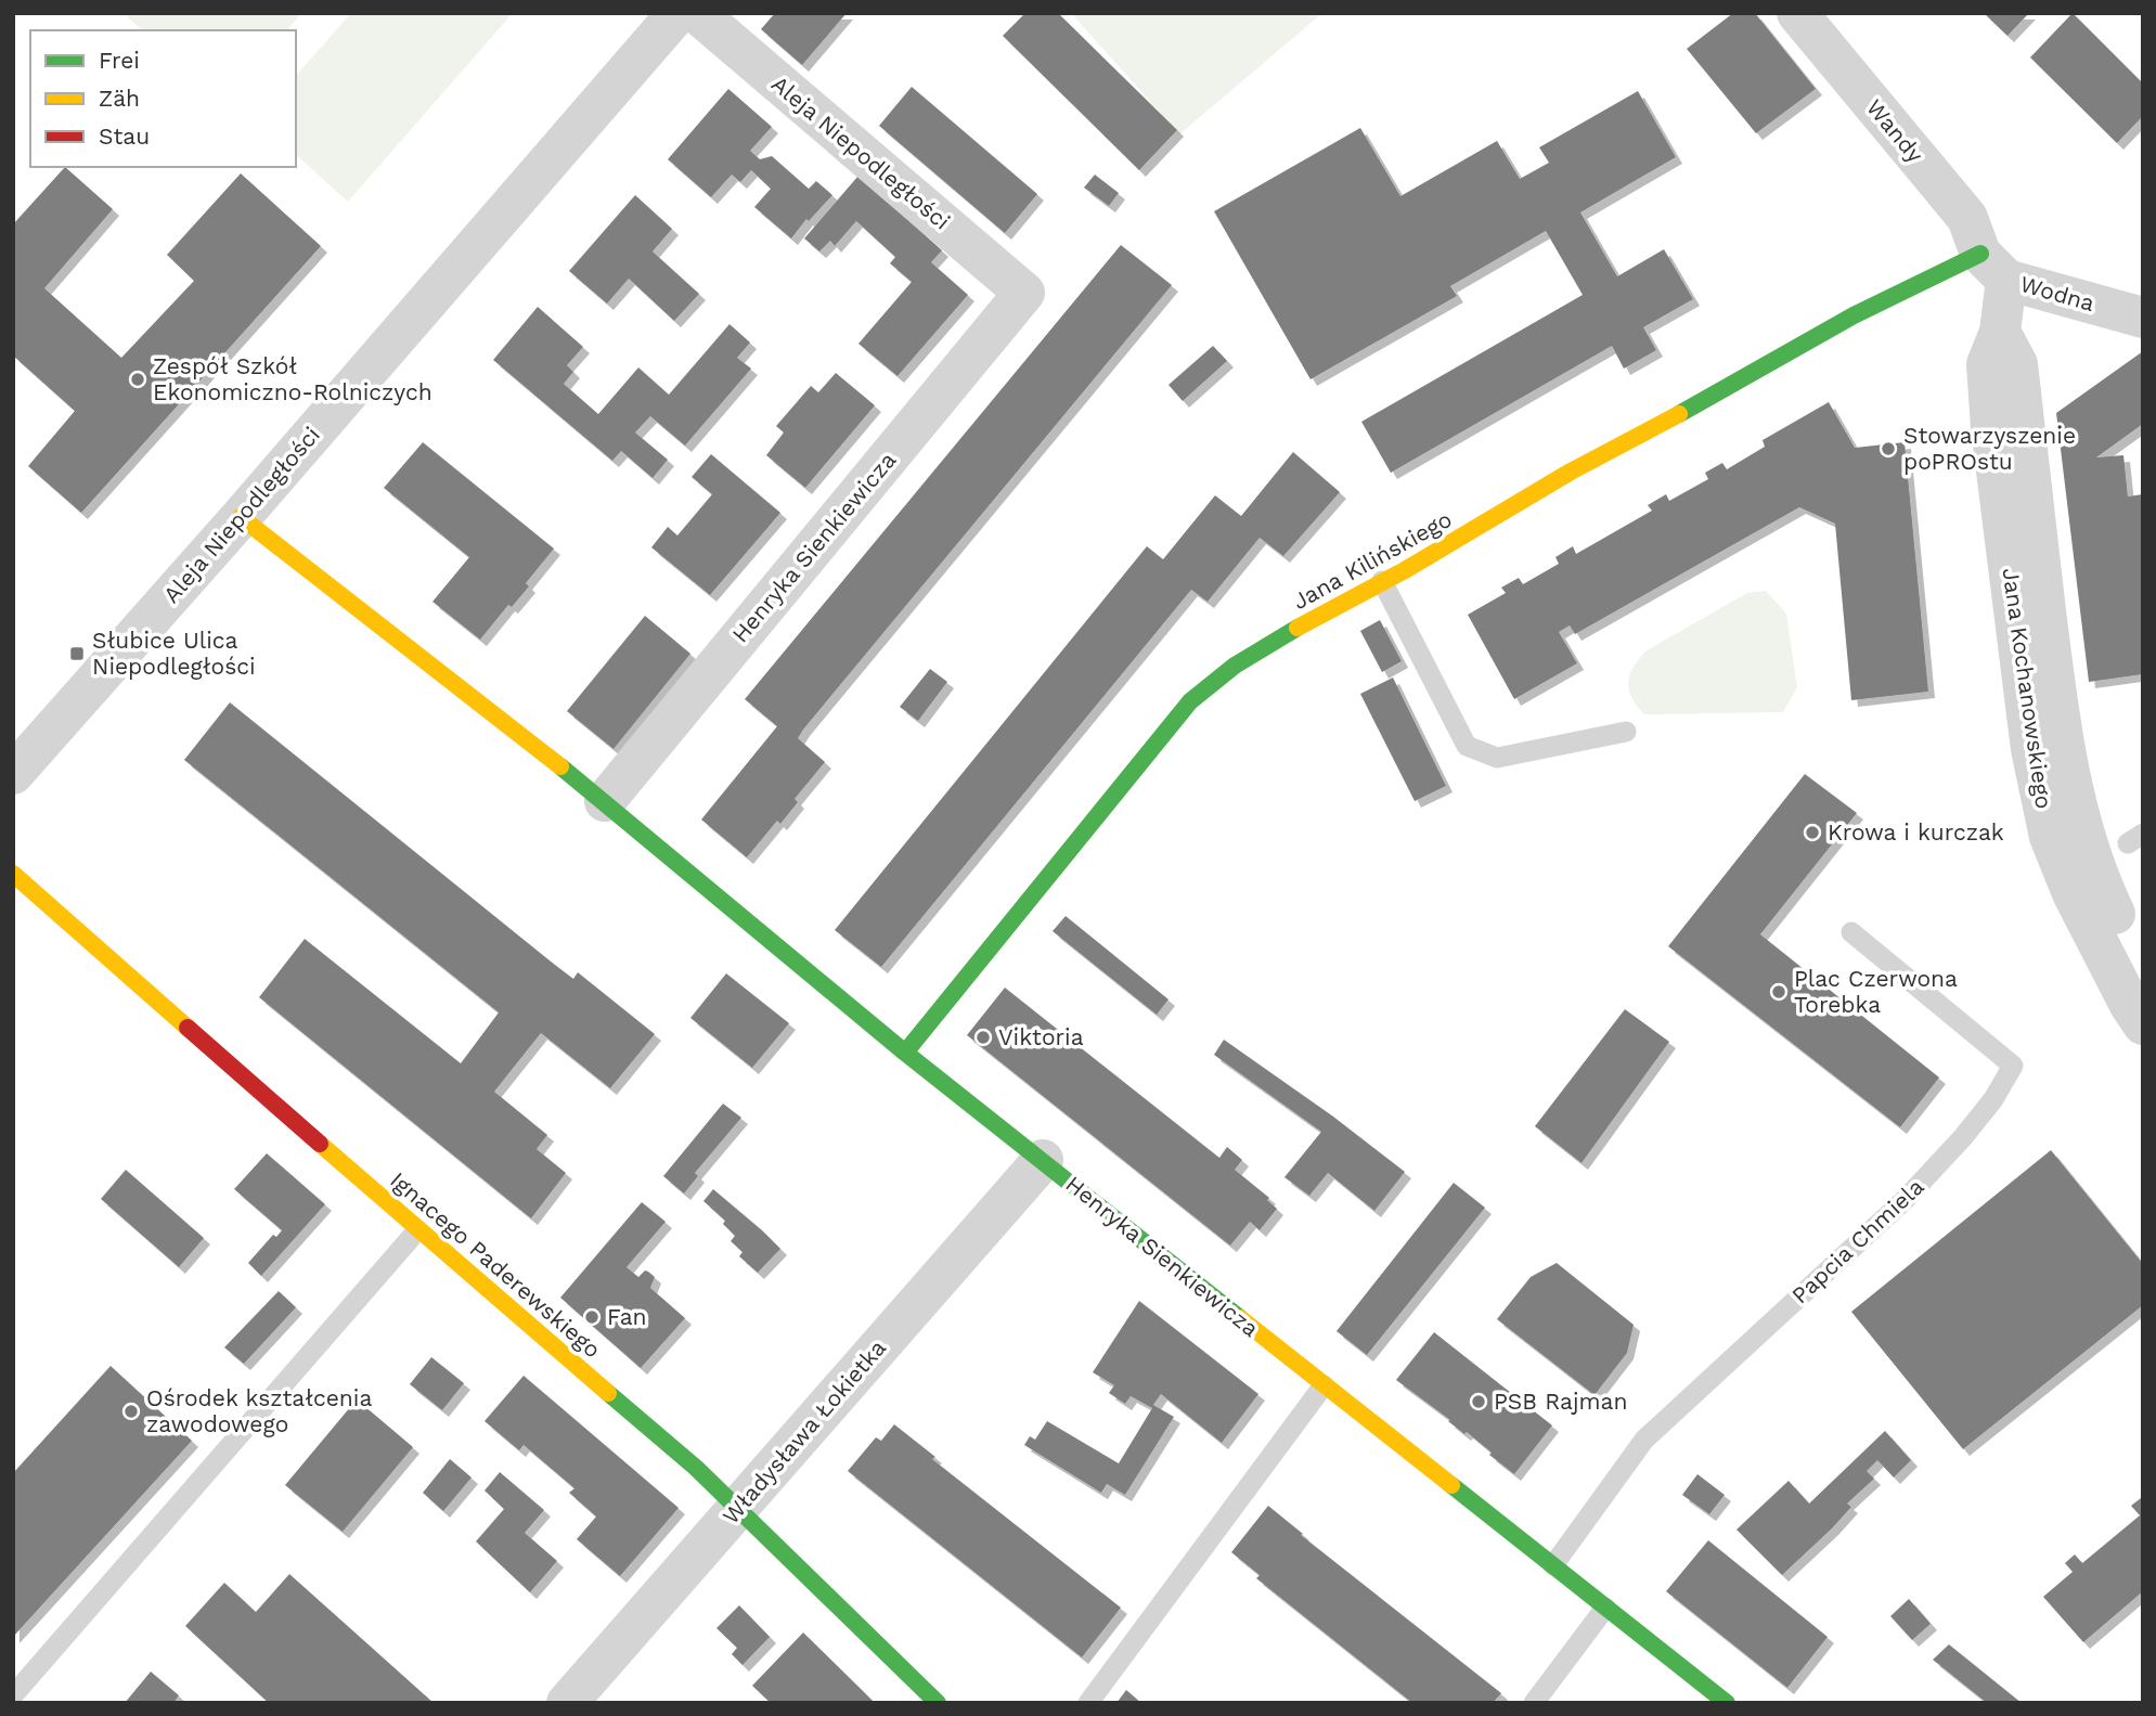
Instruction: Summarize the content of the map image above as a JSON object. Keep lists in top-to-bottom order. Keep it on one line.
{"streets":{"street":["Wandy","Aleja Niepodległości","Wodna","Henryka Sienkiewicza","Jana Kilińskiego","Jana Kochanowskiego","Ignacego Paderewskiego","Władysława Łokietka"],"lane":["Papcia Chmiela"]},"crossings":[["Wandy","Wodna"],["Wandy","Jana Kilińskiego"],["Wandy","Jana Kochanowskiego"],["Aleja Niepodległości","Henryka Sienkiewicza"],["Wodna","Jana Kilińskiego"],["Wodna","Jana Kochanowskiego"],["Henryka Sienkiewicza","Jana Kilińskiego"],["Henryka Sienkiewicza","Papcia Chmiela"],["Henryka Sienkiewicza","Władysława Łokietka"],["Jana Kilińskiego","Jana Kochanowskiego"],["Ignacego Paderewskiego","Władysława Łokietka"]],"places":{"other":["Zespół Szkół Ekonomiczno-Rolniczych","Stowarzyszenie poPROstu","Krowa i kurczak","Plac Czerwona Torebka","Viktoria","Fan","PSB Rajman","Ośrodek kształcenia zawodowego"],"transit":["Słubice Ulica Niepodległości"]},"legend":["Frei","Zäh","Stau"]}
